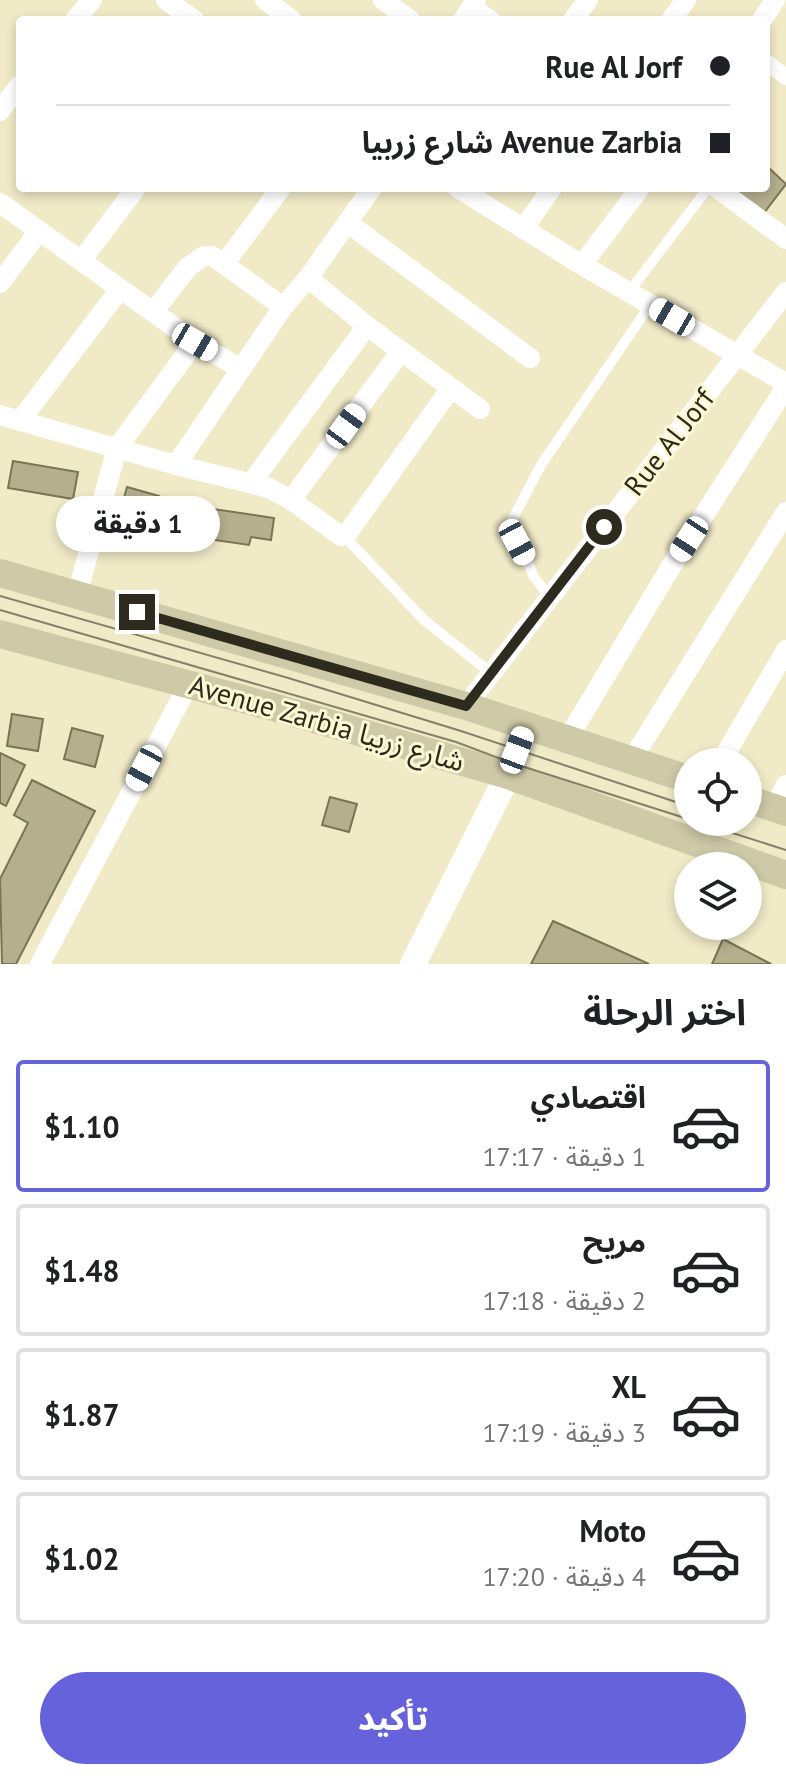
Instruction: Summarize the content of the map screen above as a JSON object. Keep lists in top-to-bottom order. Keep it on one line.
{"streets":{"main road":["Avenue Zarbia شارع زربيا"],"street":["Rue Al Jorf"]},"crossings":[["Rue Al Jorf","Avenue Zarbia شارع زربيا"]],"page":{"banner":["Rue Al Jorf","Avenue Zarbia شارع زربيا"],"bubble":"1 دقيقة","heading":"اختر الرحلة","list":[{"name":"اقتصادي","note":"1 دقيقة · 17:17","value":"$1.10"},{"name":"مريح","note":"2 دقيقة · 17:18","value":"$1.48"},{"name":"XL","note":"3 دقيقة · 17:19","value":"$1.87"},{"name":"Moto","note":"4 دقيقة · 17:20","value":"$1.02"}],"buttons":"تأكيد"}}
